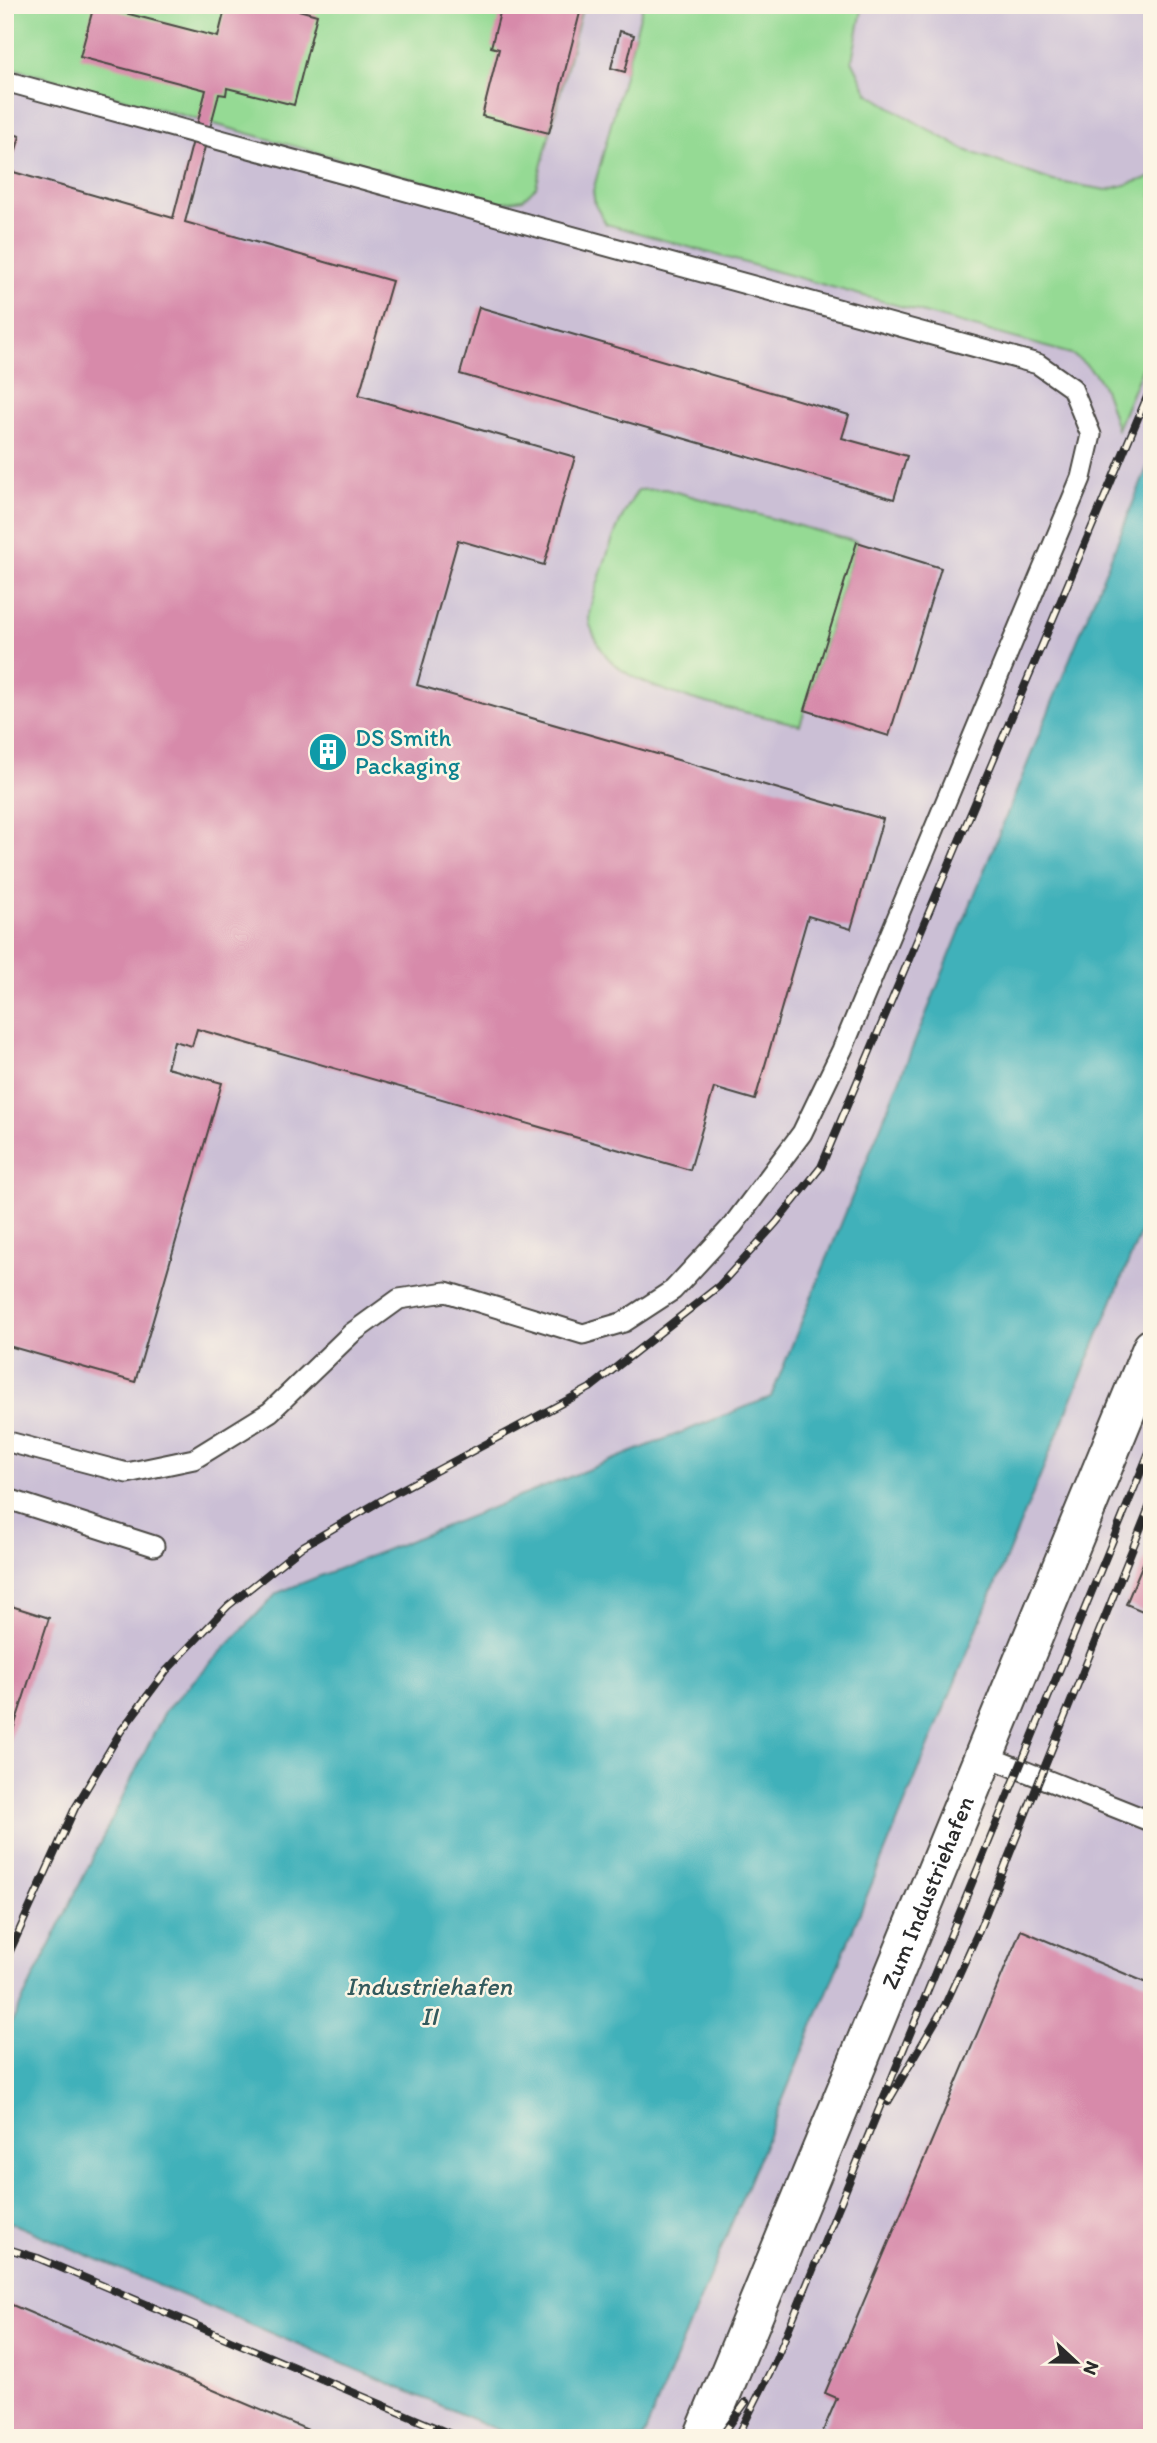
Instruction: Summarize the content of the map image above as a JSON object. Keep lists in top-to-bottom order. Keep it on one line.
{"streets":{"street":["Zum Industriehafen"]},"water":["Industriehafen II"],"places":{"building":["DS Smith Packaging"]},"north":"right"}
